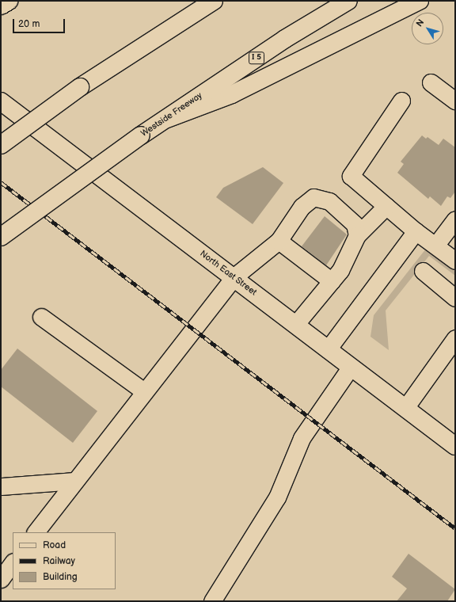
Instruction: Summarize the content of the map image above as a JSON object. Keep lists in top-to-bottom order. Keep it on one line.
{"streets":{"main road":["I 5","Westside Freeway","North East Street"]},"legend":["Road","Railway","Building"],"scale_bar":"20 m","north":"top left"}
